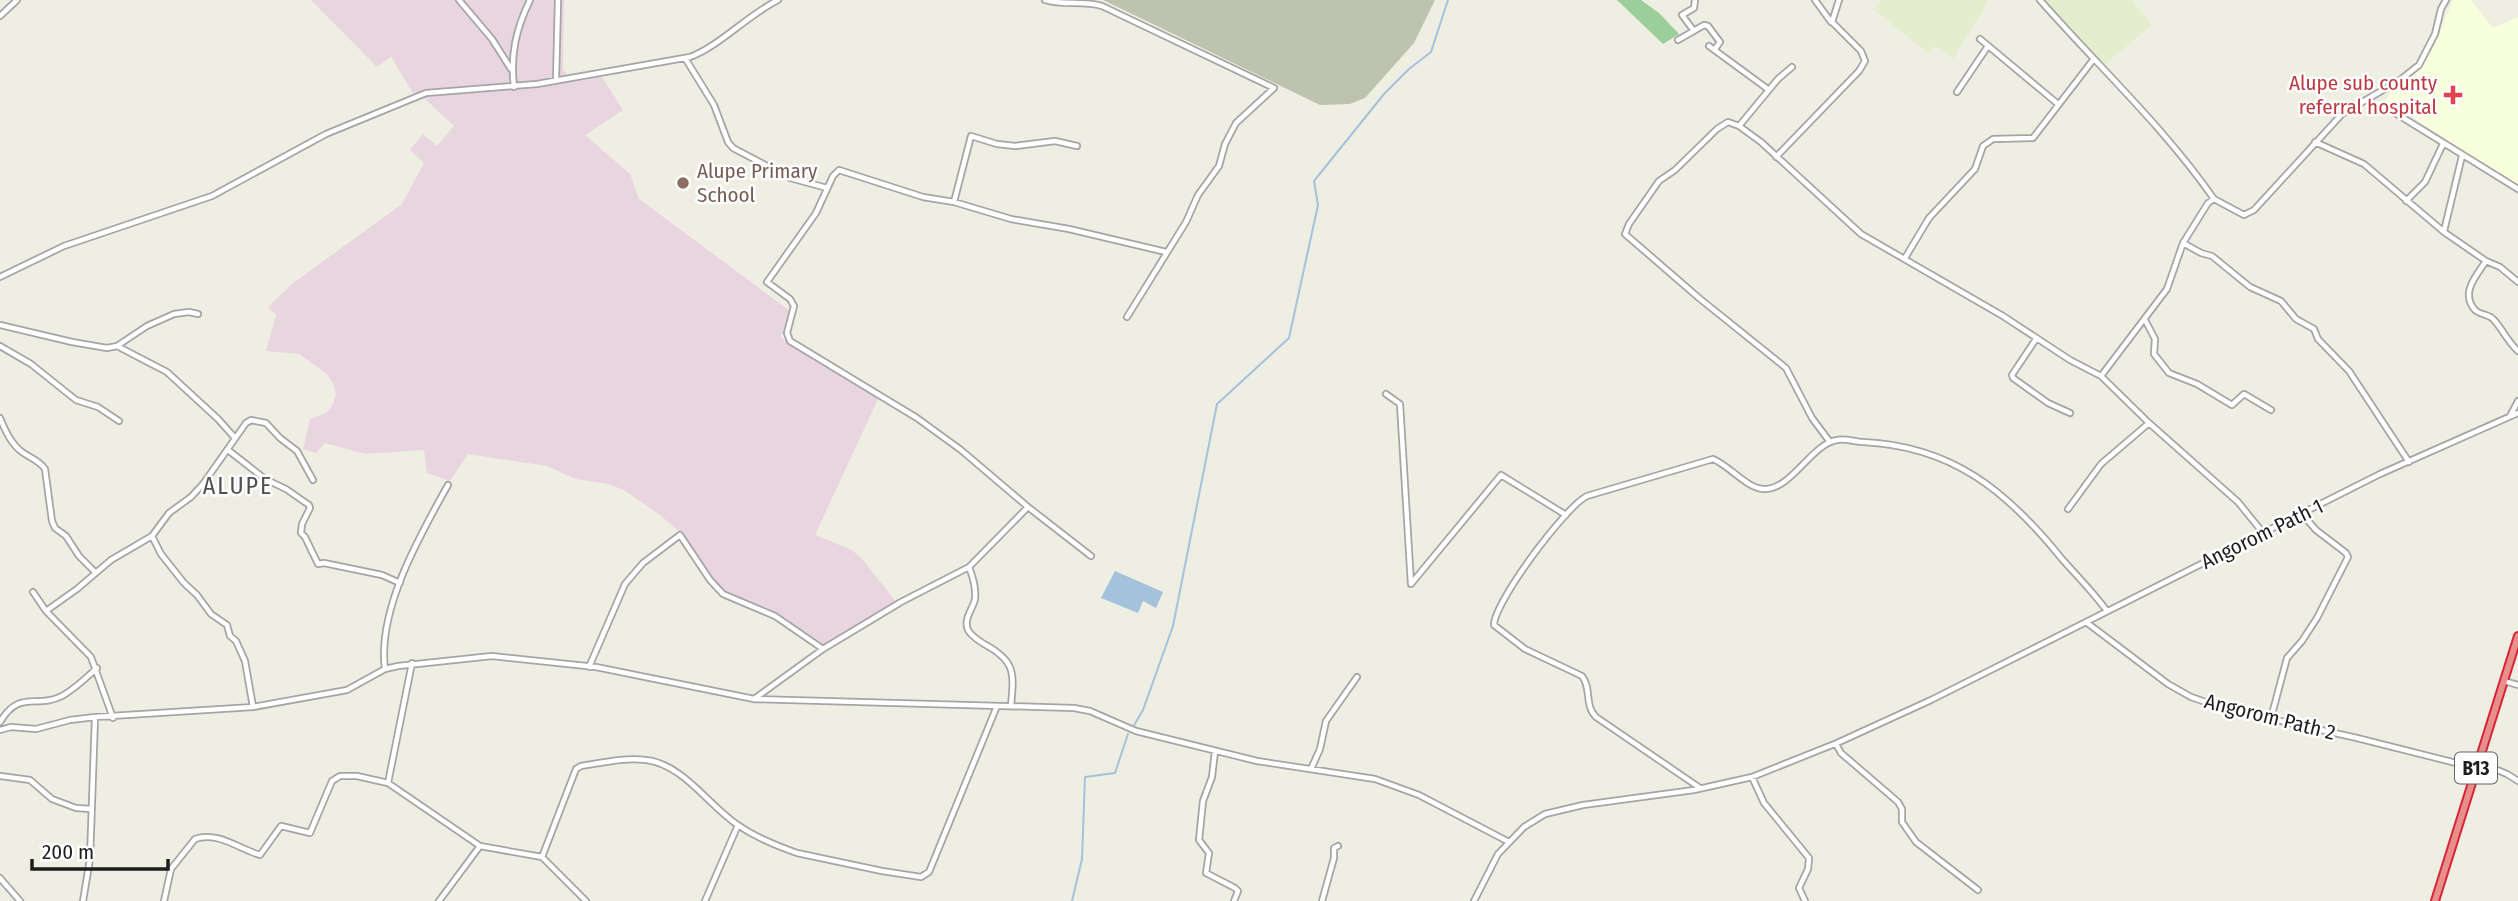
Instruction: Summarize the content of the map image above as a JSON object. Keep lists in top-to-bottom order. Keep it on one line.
{"streets":{"highway":["B13"],"street":["Angorom Path 1","Angorom Path 2"]},"crossings":[["Angorom Path 1","Angorom Path 2"],["Angorom Path 2","B13"]],"districts":["ALUPE"],"places":{"health":["Alupe sub county referral hospital"],"other":["Alupe Primary School"]},"scale_bar":"200 m"}
